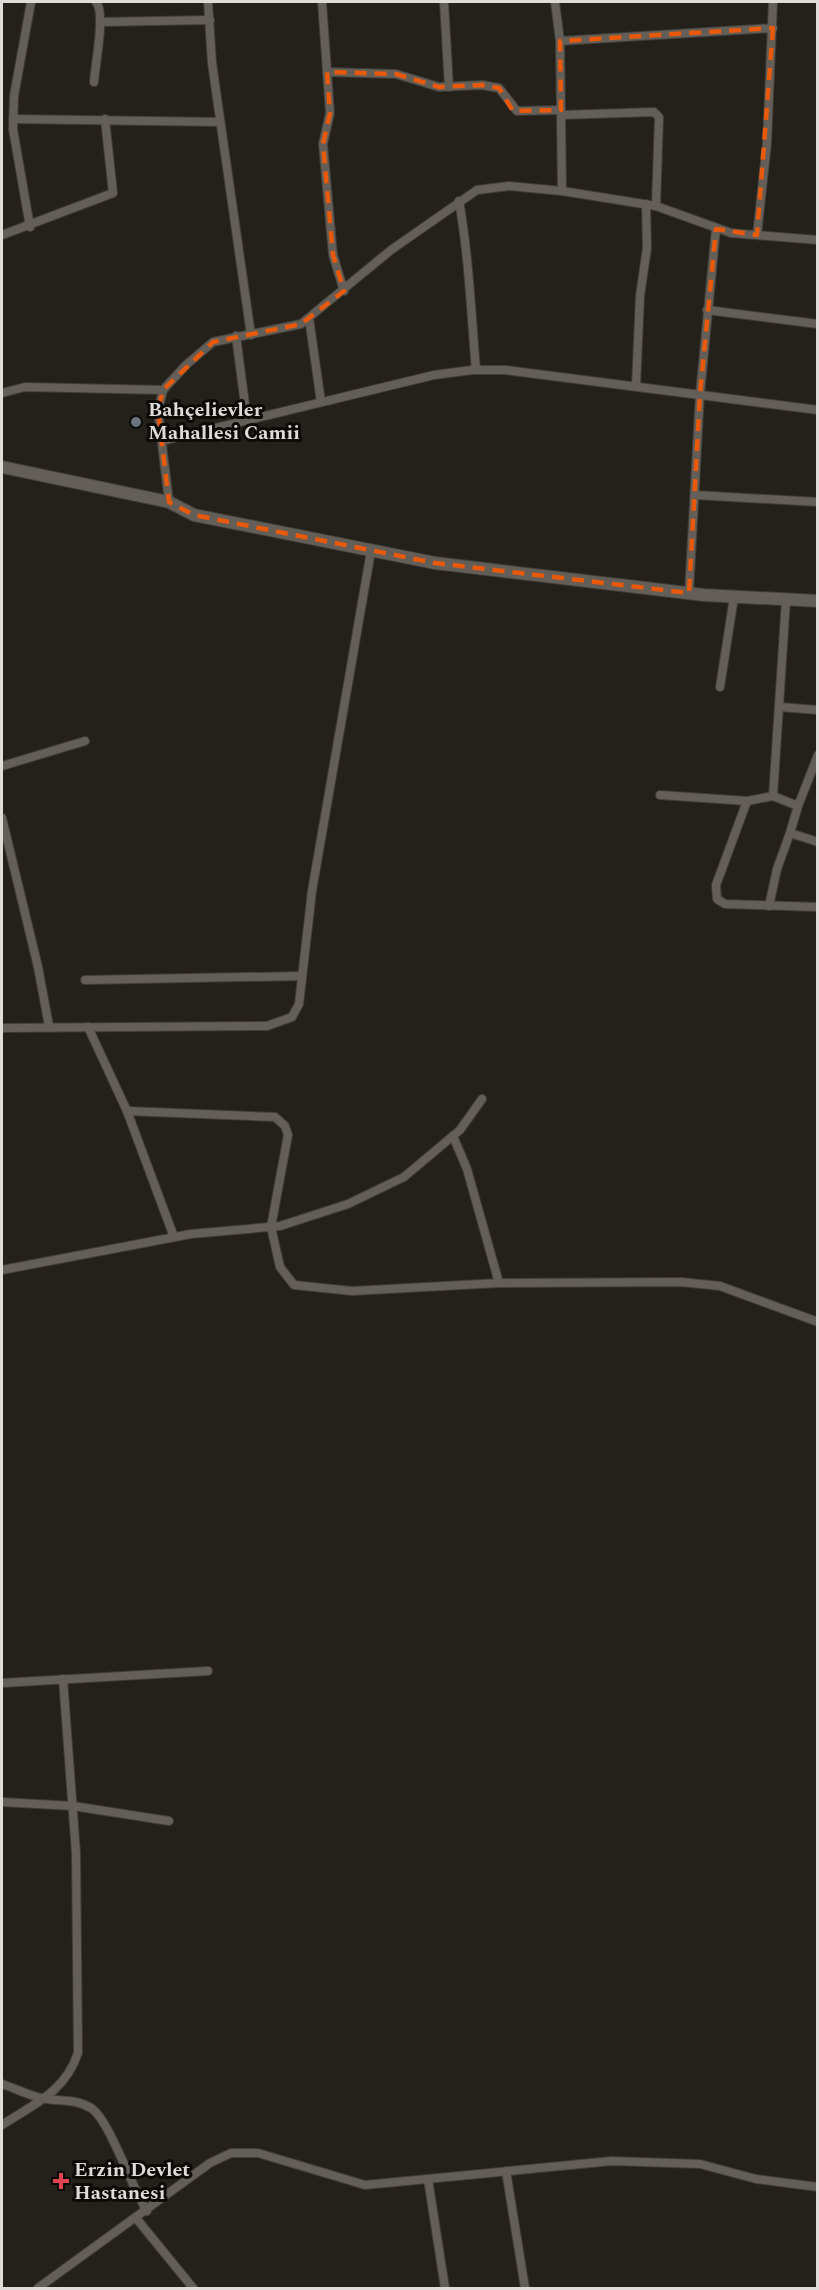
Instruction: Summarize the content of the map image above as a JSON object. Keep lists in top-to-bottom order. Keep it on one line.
{"places":{"other":["Bahçelievler Mahallesi Camii"],"health":["Erzin Devlet Hastanesi"]}}
